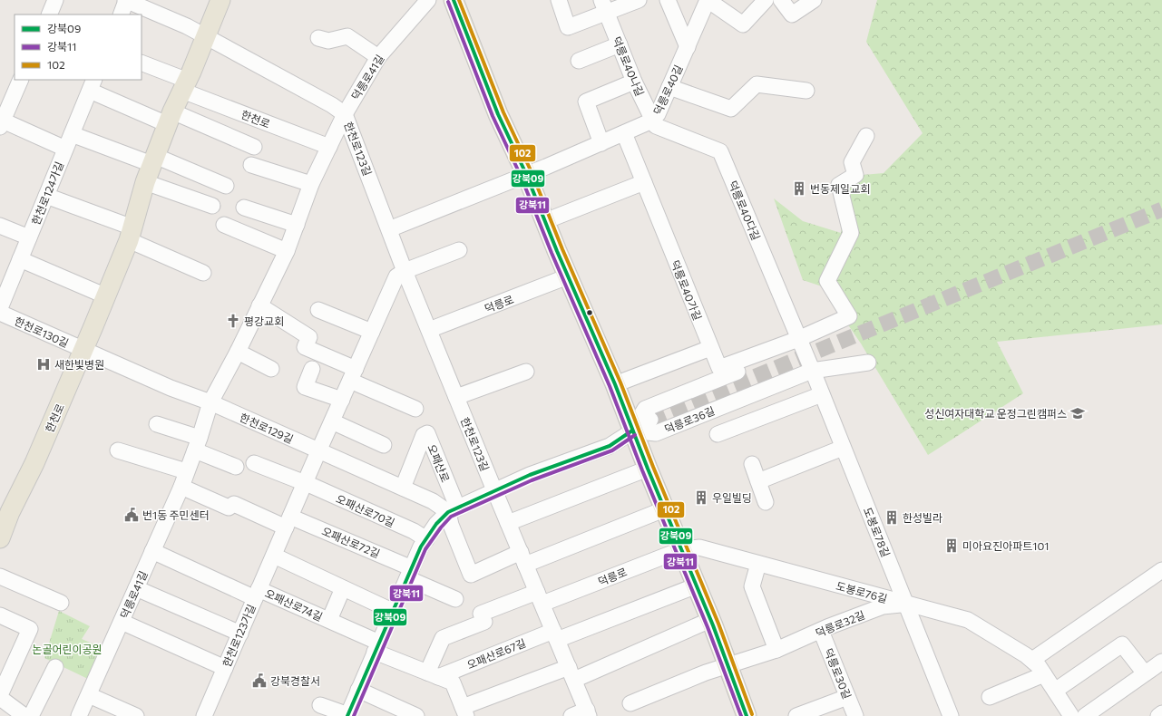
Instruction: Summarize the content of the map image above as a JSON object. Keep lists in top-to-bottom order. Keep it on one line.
{"streets":{"main road":["한천로"],"street":["덕릉로40나길","덕릉로41길","덕릉로40길","한천로123길","한천로124가길","덕릉로40다길","덕릉로40가길","덕릉로","한천로130길","덕릉로36길","한천로129길","오패산로","오패산로70길","도봉로78길","오패산로72길","도봉로76길","오패산로74길","덕릉로32길","한천로123가길","오패산로67길","덕릉로30길"]},"crossings":[["덕릉로40나길","덕릉로40길"],["덕릉로40나길","덕릉로40다길"],["덕릉로41길","한천로"],["덕릉로41길","한천로123길"],["덕릉로41길","한천로129길"],["덕릉로41길","오패산로72길"],["덕릉로41길","오패산로74길"],["덕릉로40길","덕릉로40다길"],["덕릉로40길","덕릉로40가길"],["한천로","한천로123길"],["한천로","한천로130길"],["한천로","한천로129길"],["한천로123길","덕릉로"],["한천로123길","한천로123가길"],["덕릉로40다길","덕릉로40가길"],["덕릉로40다길","도봉로78길"],["덕릉로40가길","도봉로78길"],["덕릉로","도봉로76길"],["한천로130길","한천로129길"],["덕릉로36길","도봉로78길"],["한천로129길","오패산로"],["한천로129길","한천로123가길"],["오패산로70길","한천로123가길"],["도봉로78길","도봉로76길"],["도봉로78길","덕릉로32길"],["오패산로72길","한천로123가길"],["도봉로76길","덕릉로32길"],["오패산로74길","한천로123가길"],["오패산로74길","오패산로67길"],["덕릉로32길","덕릉로30길"]],"parks":["논골어린이공원"],"places":{"building":["번동제일교회","우일빌딩","한성빌라","미아요진아파트101"],"church":["평강교회"],"hospital":["새한빛병원"],"school or university":["성신여자대학교 운정그린캠퍼스"],"public building":["번1동 주민센터","강북경찰서"]},"lines":["transit line 강북09","transit line 102","transit line 강북11"],"legend":["강북09","강북11","102"]}
